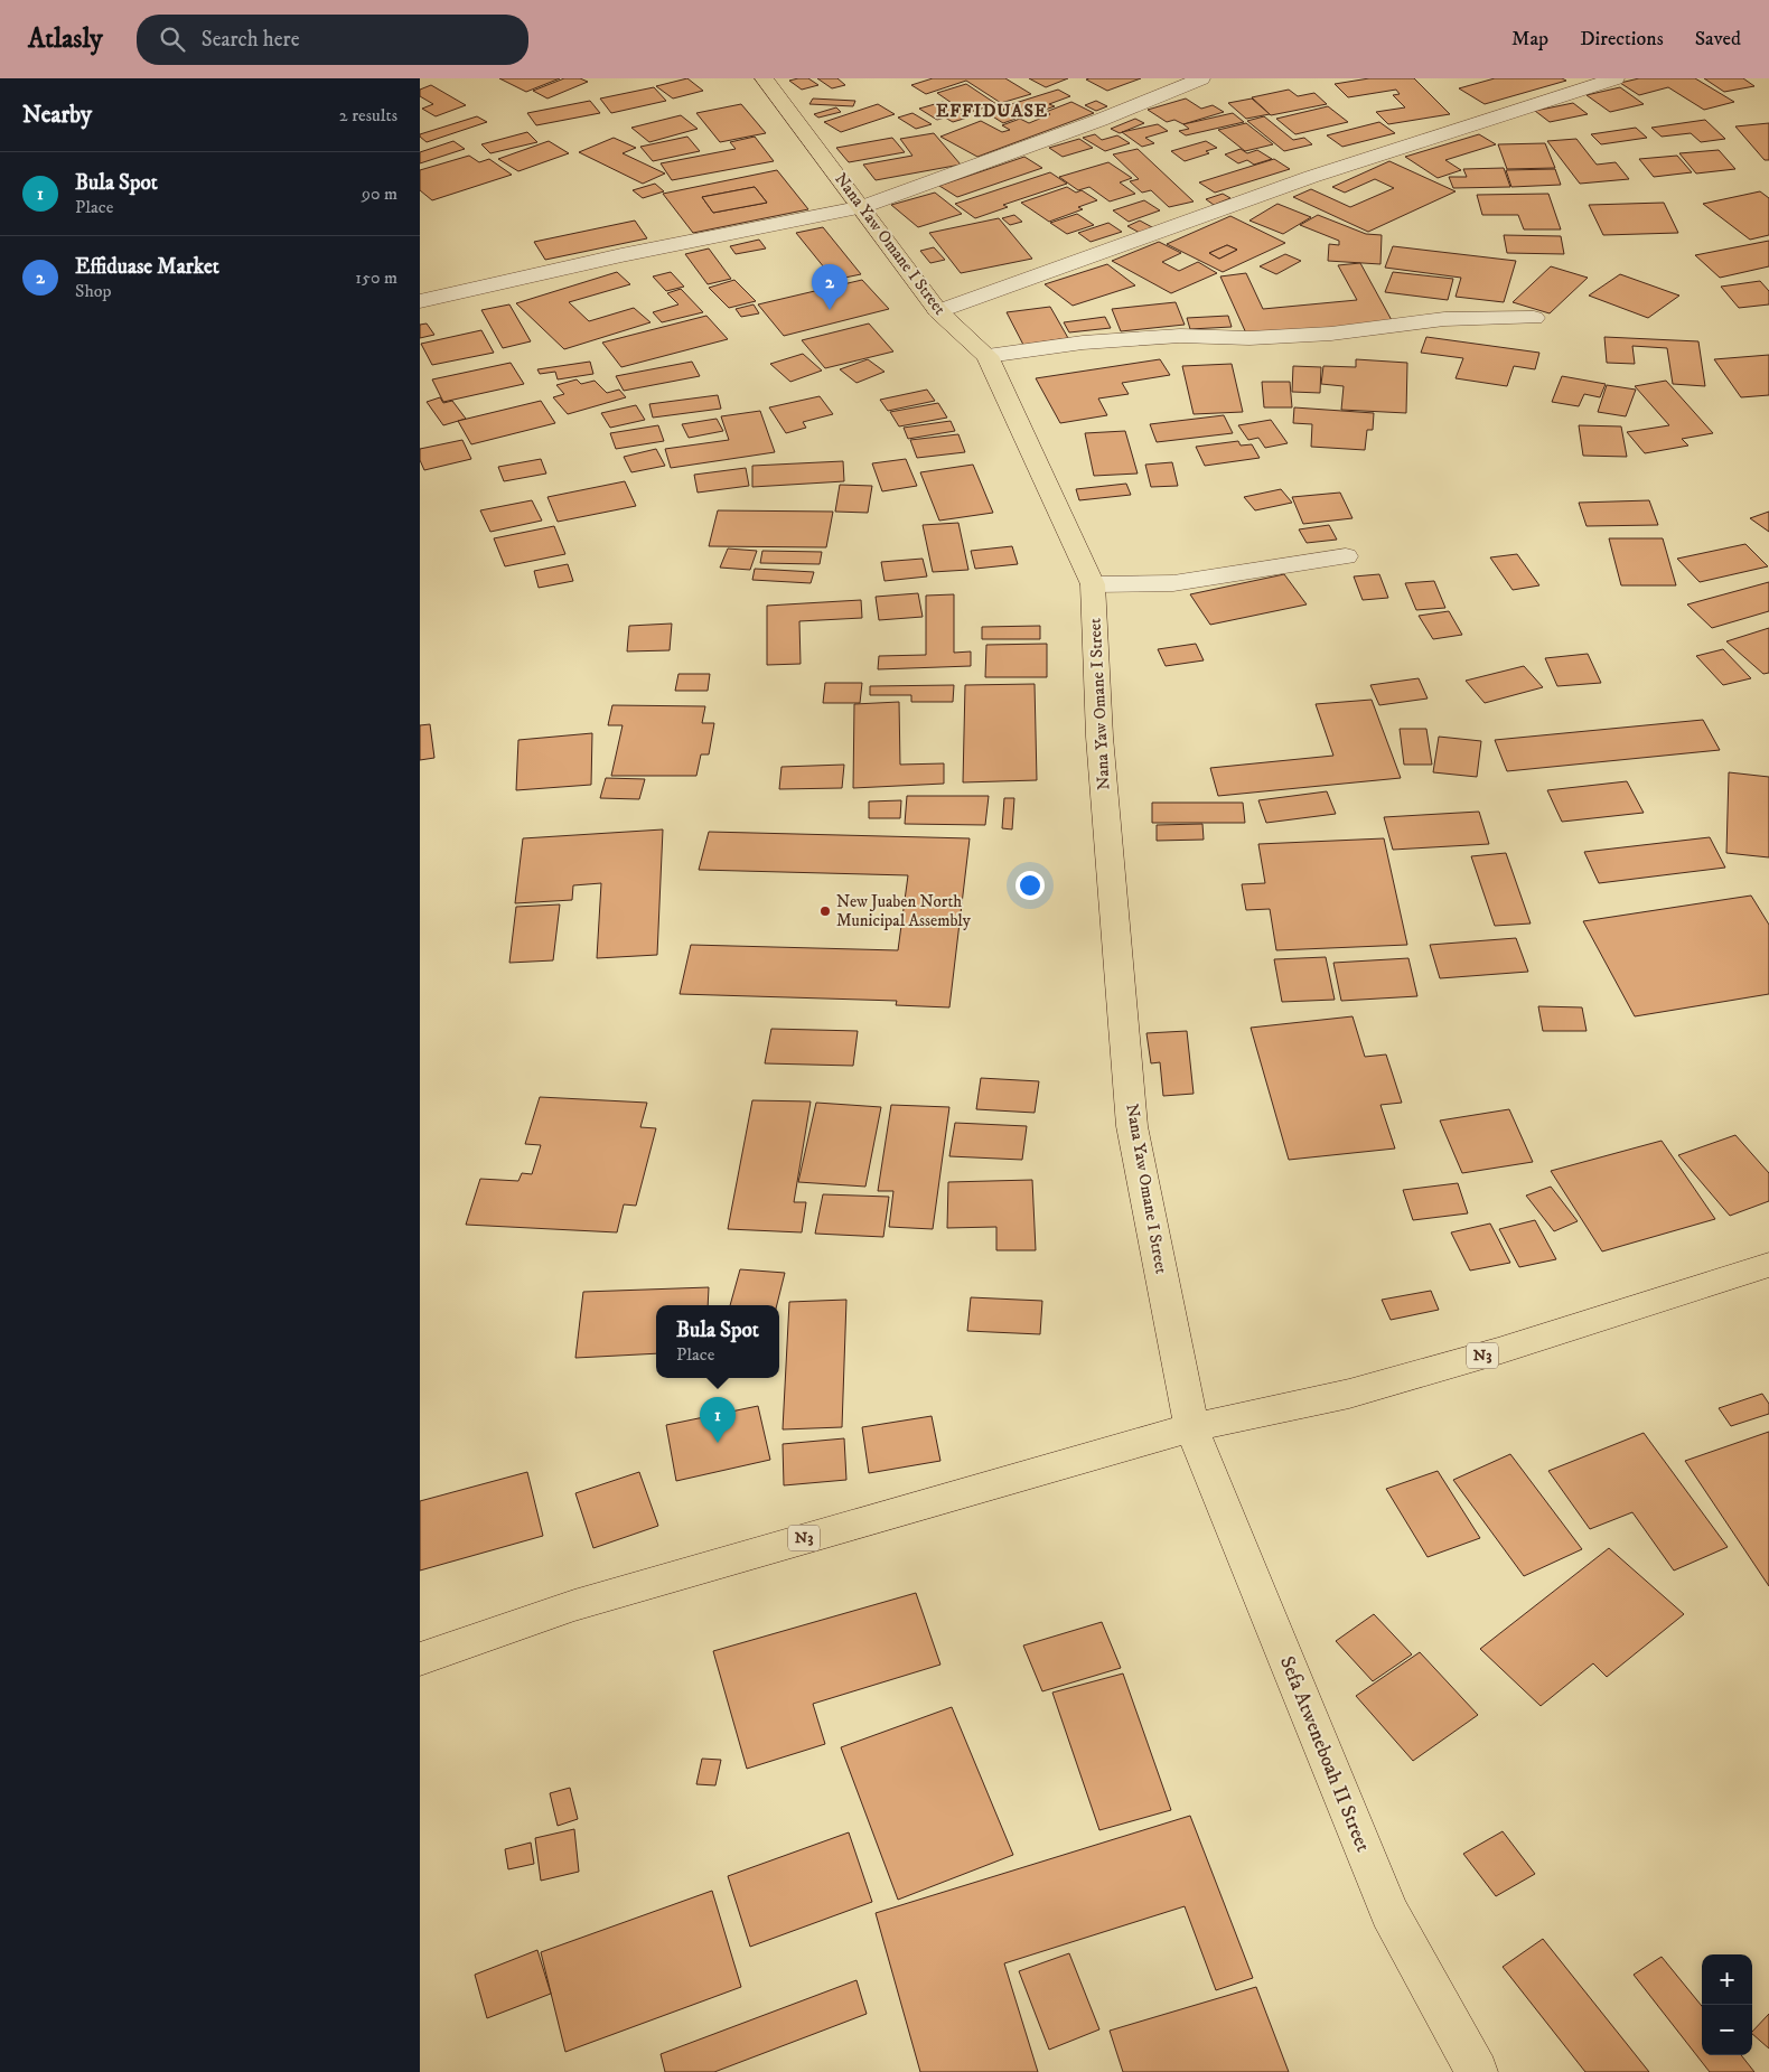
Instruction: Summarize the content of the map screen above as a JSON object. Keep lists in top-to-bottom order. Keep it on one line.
{"streets":{"main road":["Nana Yaw Omane I Street","N3","Sefa Atweneboah II Street"]},"crossings":[["Nana Yaw Omane I Street","N3"],["Nana Yaw Omane I Street","Sefa Atweneboah II Street"],["N3","Sefa Atweneboah II Street"]],"districts":["EFFIDUASE"],"places":["New Juaben North Municipal Assembly"],"page":{"header":"Atlasly","search":"Search here","nav":["Map","Directions","Saved"],"heading":["Nearby","2 results"],"list":[{"mark":"1","name":"Bula Spot","note":"Place","value":"90 m"},{"mark":"2","name":"Effiduase Market","note":"Shop","value":"150 m"}],"pins":["2","1"],"popup":["Bula Spot","Place"],"map_buttons":["+","−"]}}
